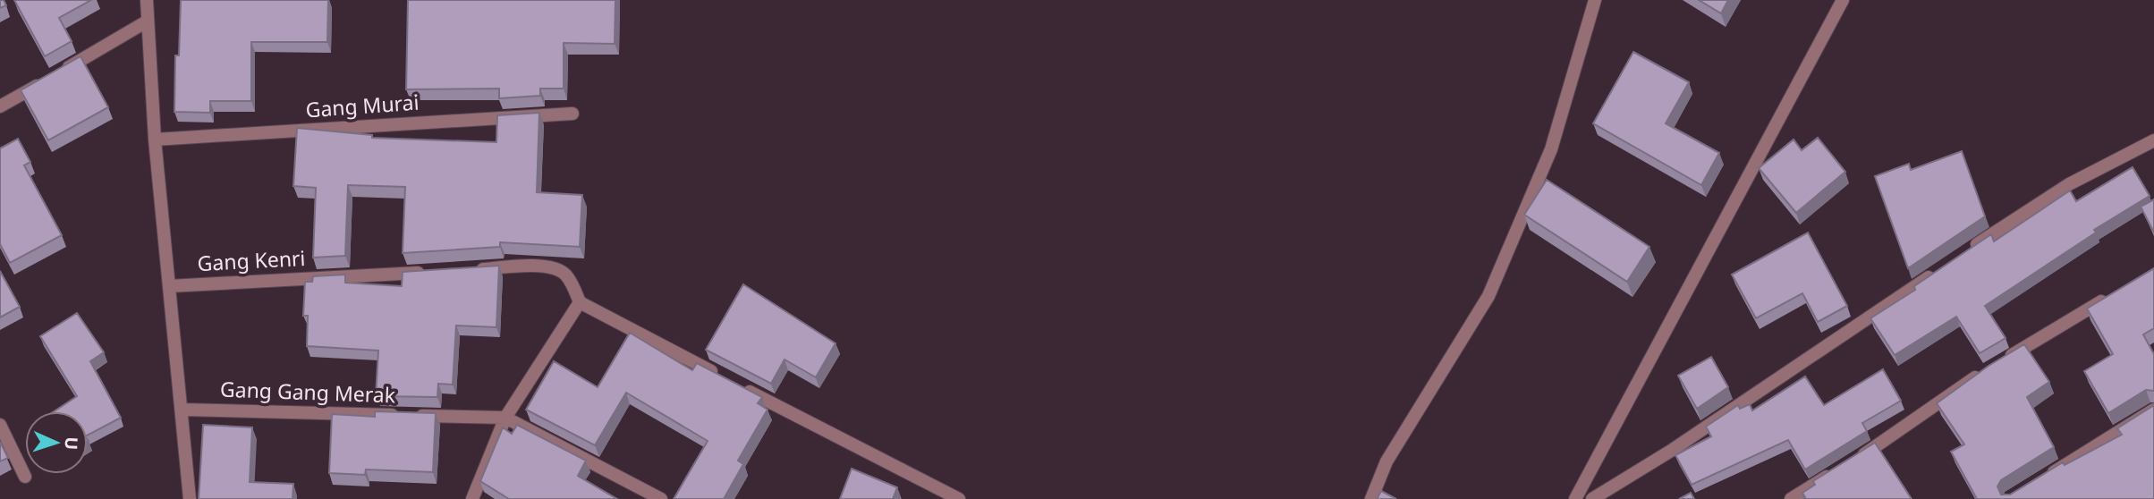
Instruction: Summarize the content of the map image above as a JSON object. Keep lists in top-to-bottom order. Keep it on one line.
{"streets":{"street":["Gang Murai","Gang Kenri","Gang Gang Merak"]},"north":"right"}
